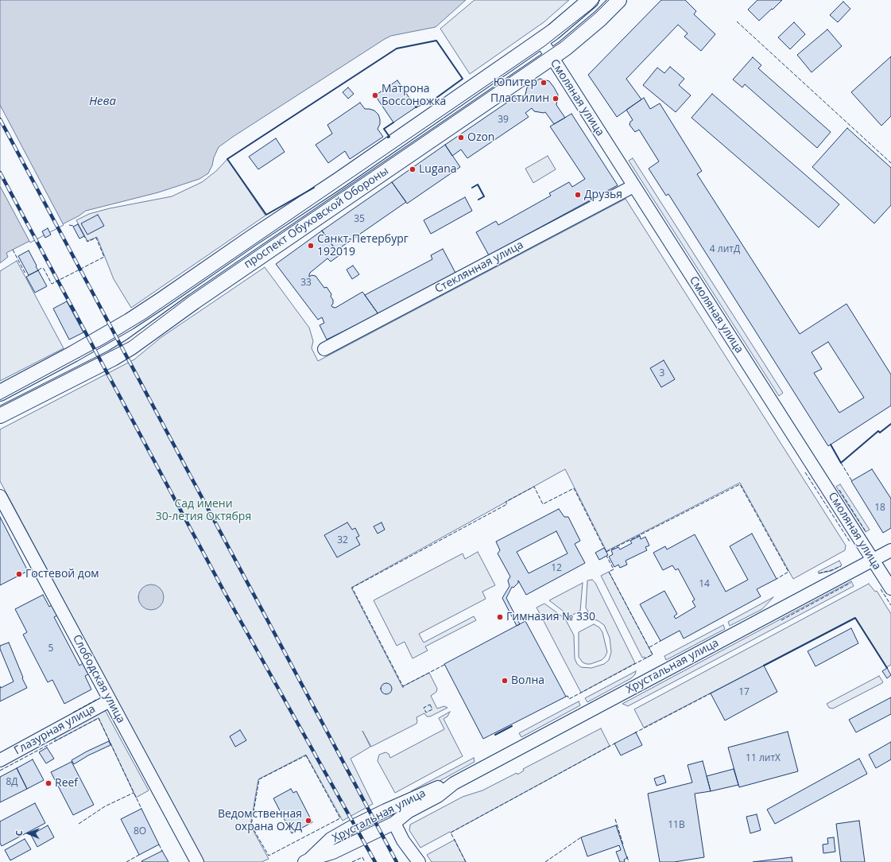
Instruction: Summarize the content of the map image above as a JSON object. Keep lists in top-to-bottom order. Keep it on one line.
{"streets":{"main road":["проспект Обуховской Обороны"],"street":["Смоляная улица","Стеклянная улица","Хрустальная улица","Слободская улица","Глазурная улица"]},"crossings":[["Смоляная улица","проспект Обуховской Обороны"],["Смоляная улица","Стеклянная улица"],["Смоляная улица","Хрустальная улица"],["Слободская улица","Глазурная улица"]],"water":["Нева"],"parks":["Сад имени 30-летия Октября"],"places":["Юпитер","Матрона Боссоножка","Пластилин","Ozon","Lugana","Друзья","Санкт-Петербург 192019","Гостевой дом","Гимназия № 330","Волна","Reef","Ведомственная охрана ОЖД"],"house_numbers":["39","35","4 литД","33","3","18","32","12","14","5","17","11 литХ","8Д","11В","8О"],"north":"left"}
